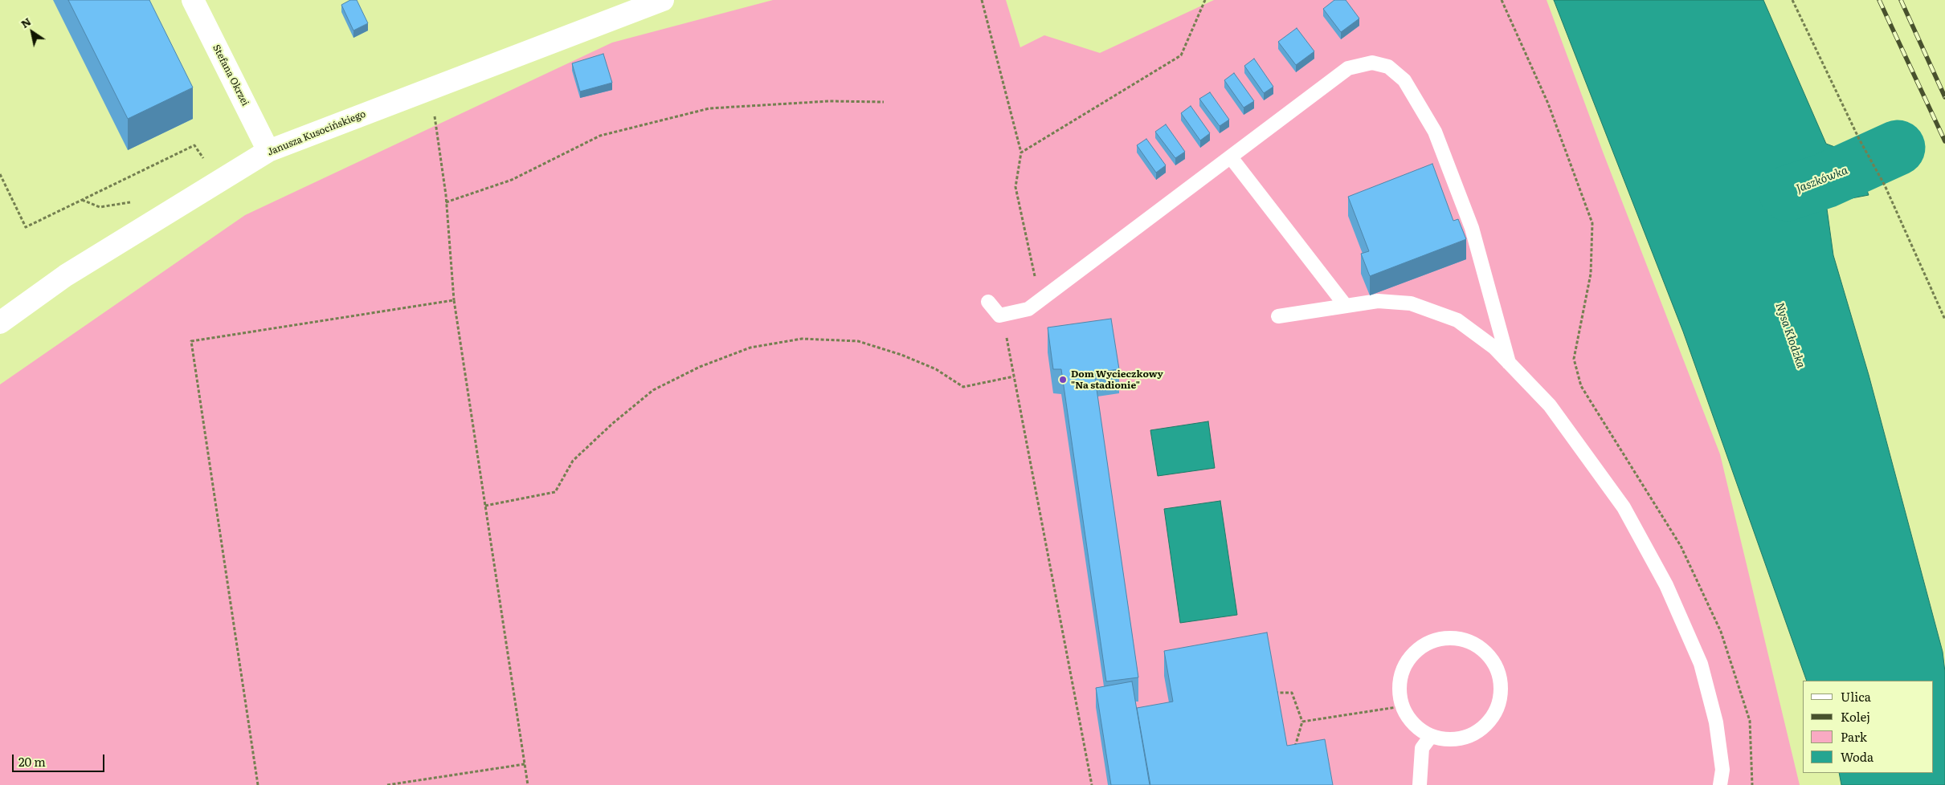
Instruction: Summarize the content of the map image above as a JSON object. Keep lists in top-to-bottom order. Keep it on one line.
{"streets":{"street":["Stefana Okrzei","Janusza Kusocińskiego"]},"crossings":[["Stefana Okrzei","Janusza Kusocińskiego"]],"water":["Jaszkówka","Nysa Kłodzka"],"places":["Dom Wycieczkowy \"Na stadionie\""],"legend":["Ulica","Kolej","Park","Woda"],"scale_bar":"20 m","north":"top left"}
